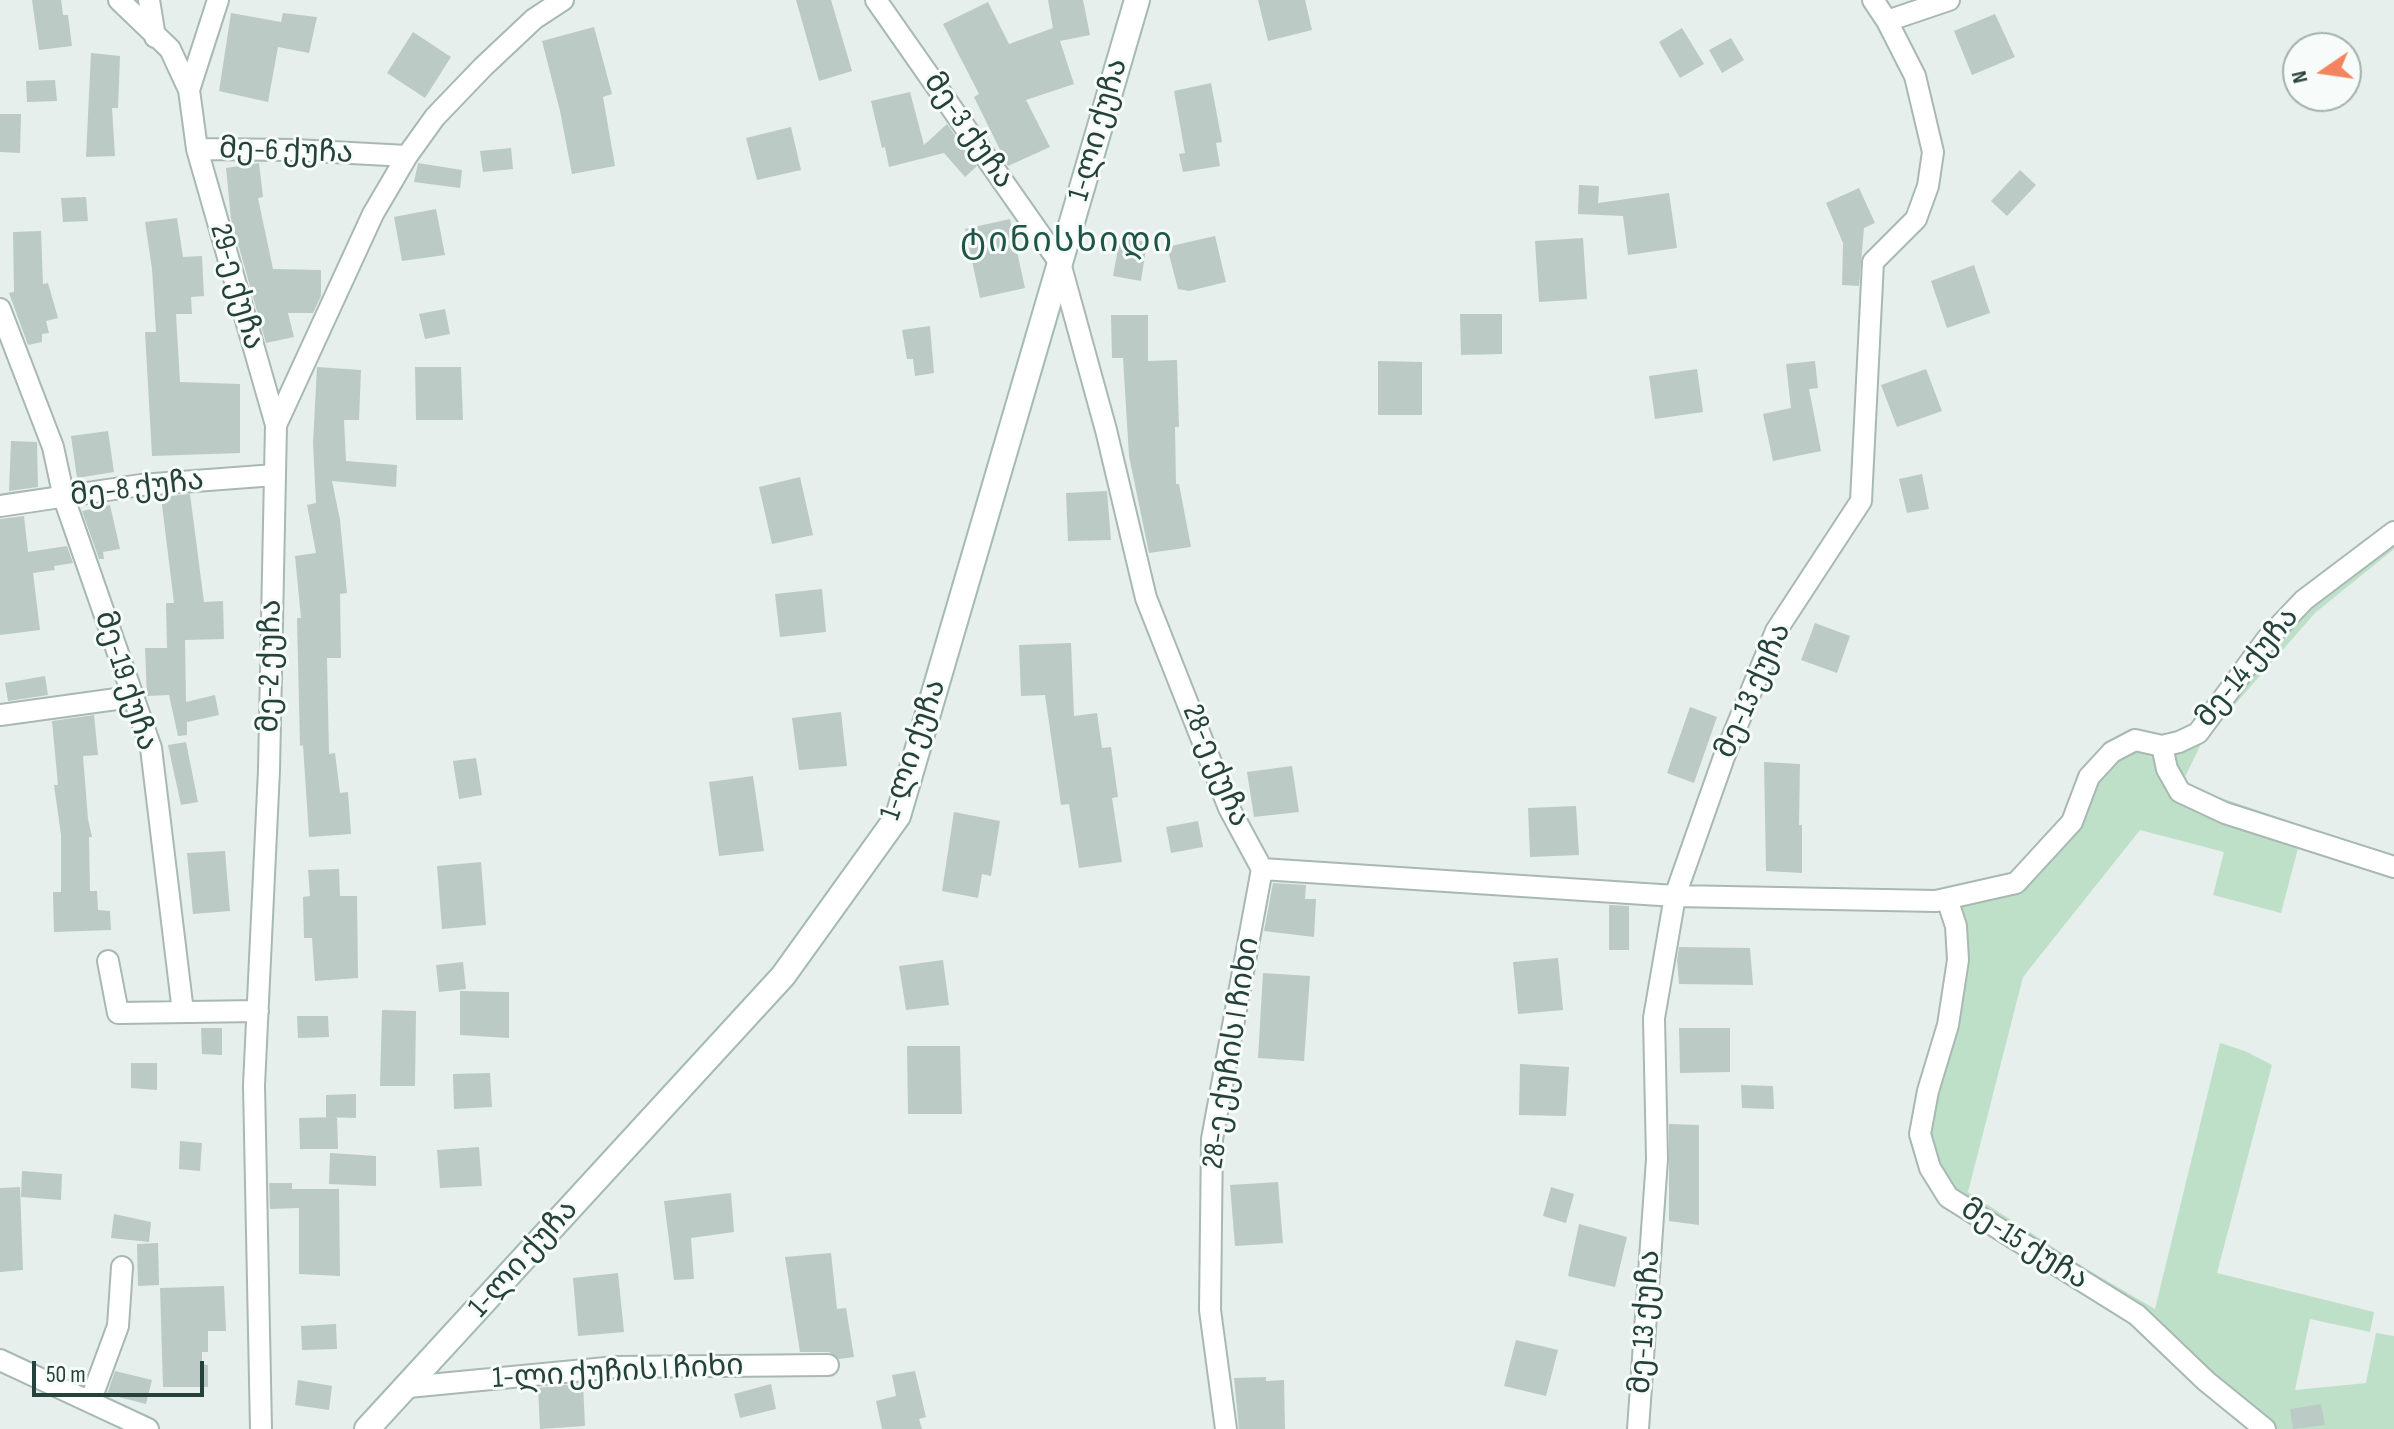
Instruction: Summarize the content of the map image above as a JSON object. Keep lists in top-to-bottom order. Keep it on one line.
{"streets":{"main road":["1-ლი ქუჩა"],"street":["მე-3 ქუჩა","მე-6 ქუჩა","29-ე ქუჩა","მე-8 ქუჩა","მე-2 ქუჩა","მე-14 ქუჩა","მე-19 ქუჩა","მე-13 ქუჩა","28-ე ქუჩა","28-ე ქუჩის I ჩიხი","მე-15 ქუჩა","1-ლი ქუჩის I ჩიხი"]},"crossings":[["1-ლი ქუჩა","მე-3 ქუჩა"],["1-ლი ქუჩა","28-ე ქუჩა"],["1-ლი ქუჩა","1-ლი ქუჩის I ჩიხი"],["მე-3 ქუჩა","28-ე ქუჩა"],["მე-6 ქუჩა","29-ე ქუჩა"],["მე-6 ქუჩა","მე-2 ქუჩა"],["29-ე ქუჩა","მე-2 ქუჩა"],["მე-8 ქუჩა","მე-2 ქუჩა"],["მე-8 ქუჩა","მე-19 ქუჩა"],["მე-14 ქუჩა","მე-13 ქუჩა"],["მე-14 ქუჩა","მე-15 ქუჩა"],["28-ე ქუჩა","28-ე ქუჩის I ჩიხი"]],"districts":["ტინისხიდი"],"scale_bar":"50 m","north":"left"}
